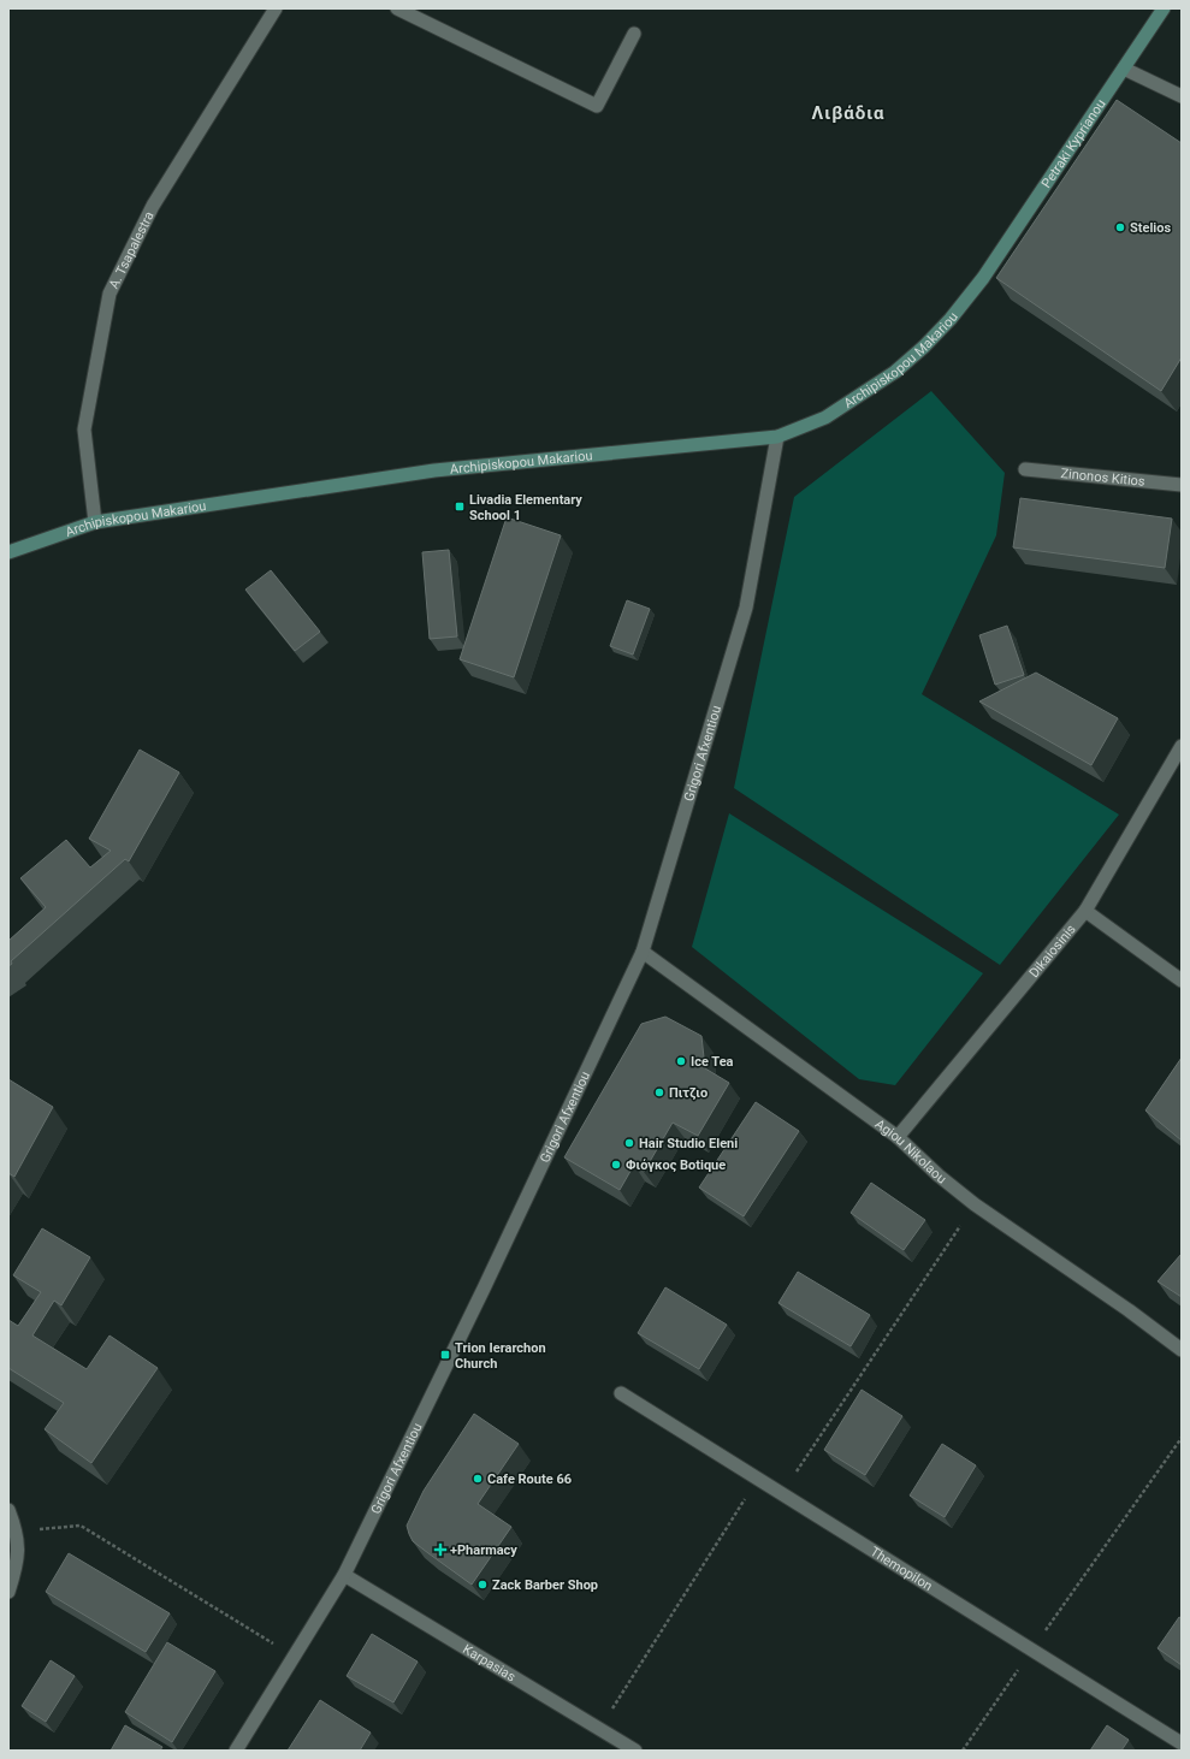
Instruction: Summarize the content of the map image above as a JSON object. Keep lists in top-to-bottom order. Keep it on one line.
{"streets":{"main road":["Petraki Kyprianou","Archipiskopou Makariou"],"street":["A. Tsapalestra","Zinonos Kitios","Grigori Afxentiou","Dikaiosinis","Agiou Nikolaou","Themopilon","Karpasias"]},"crossings":[["Petraki Kyprianou","Archipiskopou Makariou"],["A. Tsapalestra","Archipiskopou Makariou"],["Archipiskopou Makariou","Grigori Afxentiou"],["Grigori Afxentiou","Agiou Nikolaou"],["Grigori Afxentiou","Karpasias"],["Dikaiosinis","Agiou Nikolaou"]],"districts":["Λιβάδια"],"places":{"other":["Stelios","Ice Tea","Πιτζιο","Hair Studio Eleni","Φιόγκος Botique","Cafe Route 66","Zack Barber Shop"],"transit":["Livadia Elementary School 1","Trion Ierarchon Church"],"health":["+Pharmacy"]}}
